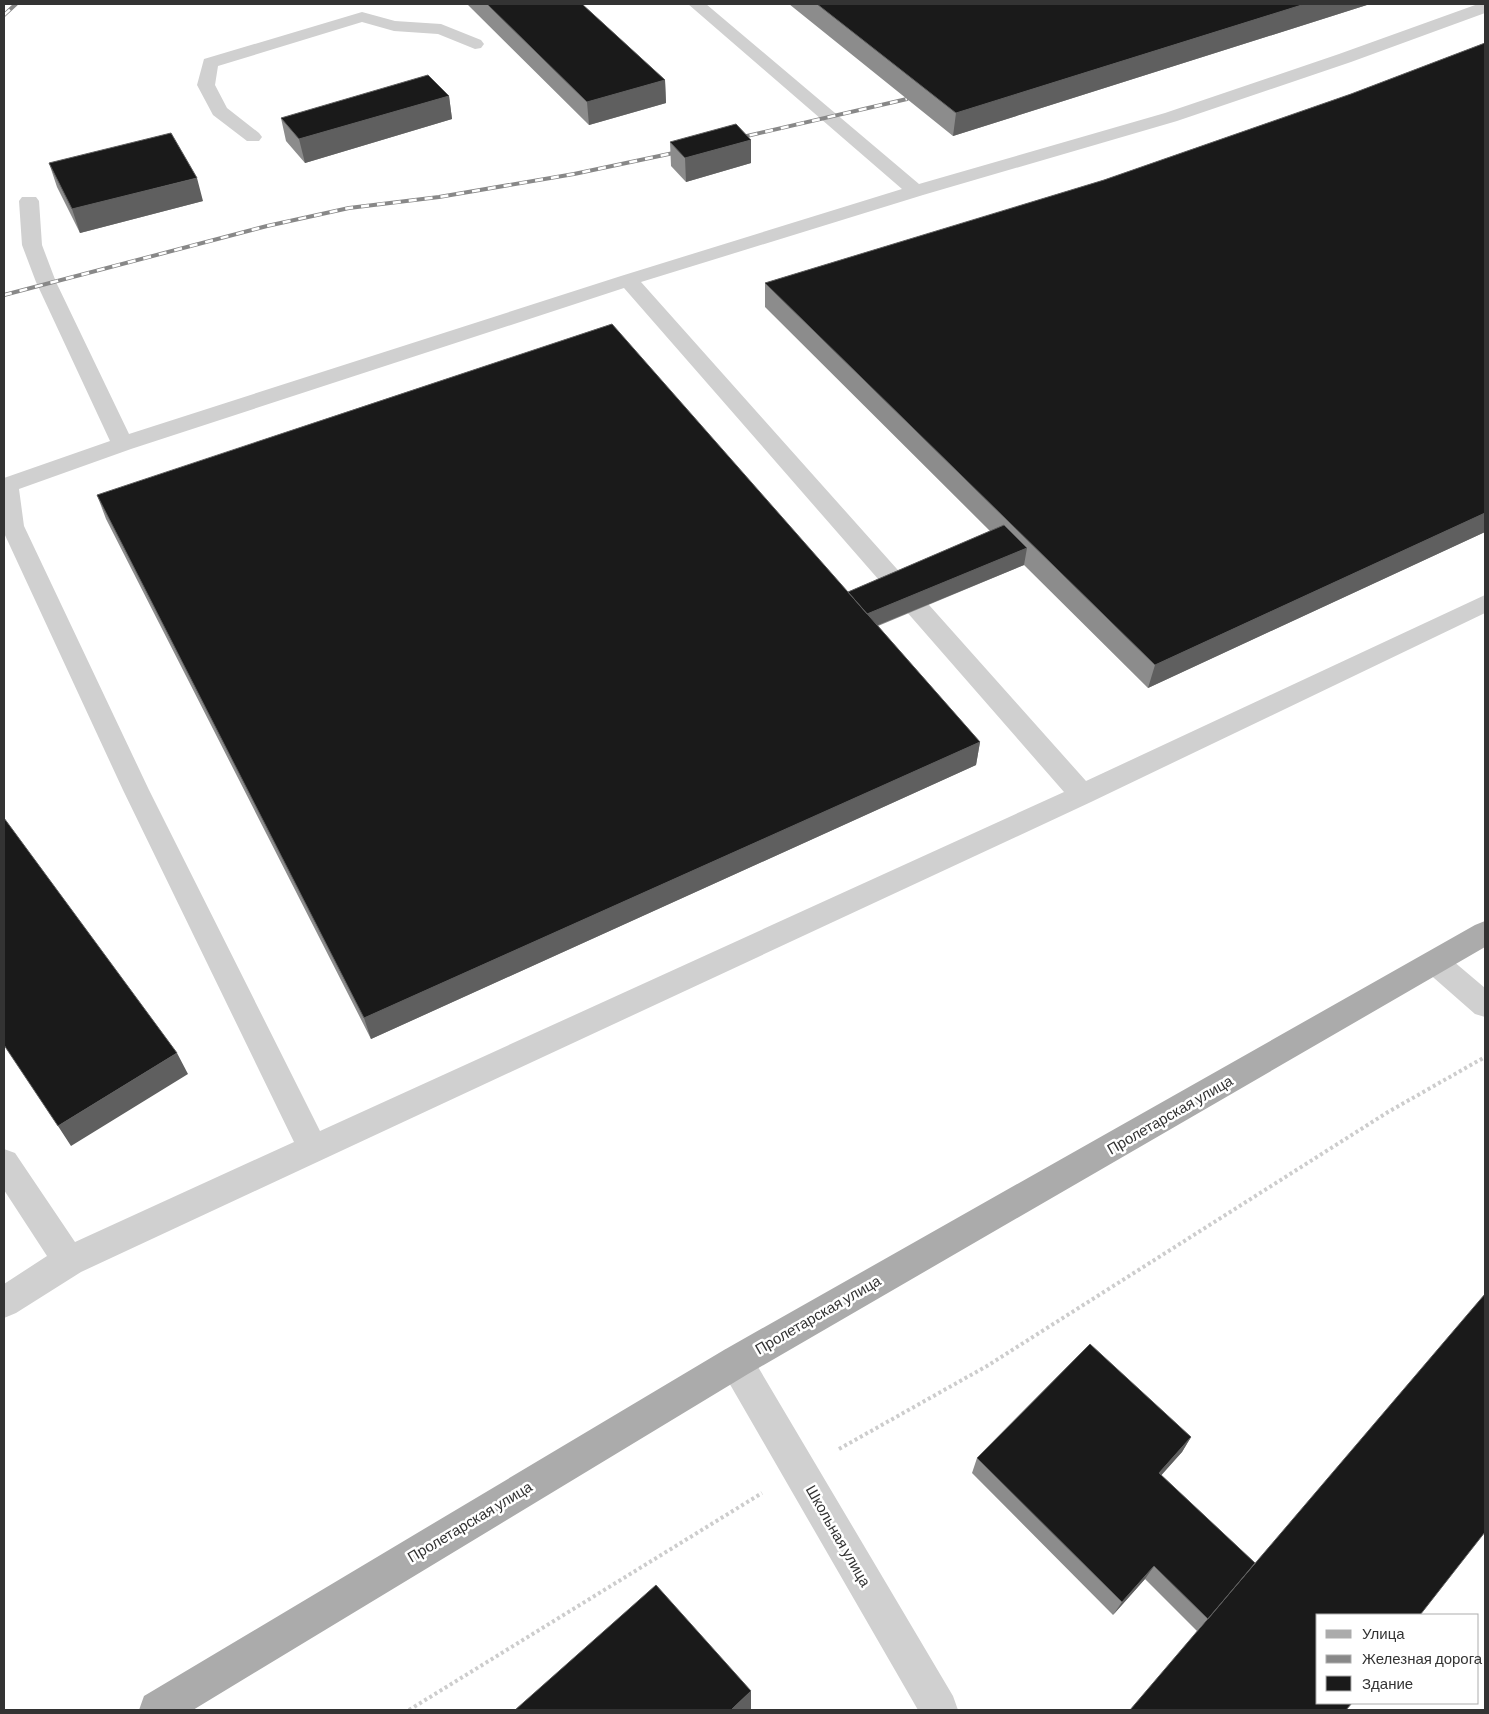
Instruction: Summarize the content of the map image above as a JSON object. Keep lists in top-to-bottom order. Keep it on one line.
{"streets":{"main road":["Пролетарская улица"],"street":["Школьная улица"]},"crossings":[["Пролетарская улица","Школьная улица"]],"legend":["Улица","Железная дорога","Здание"]}
